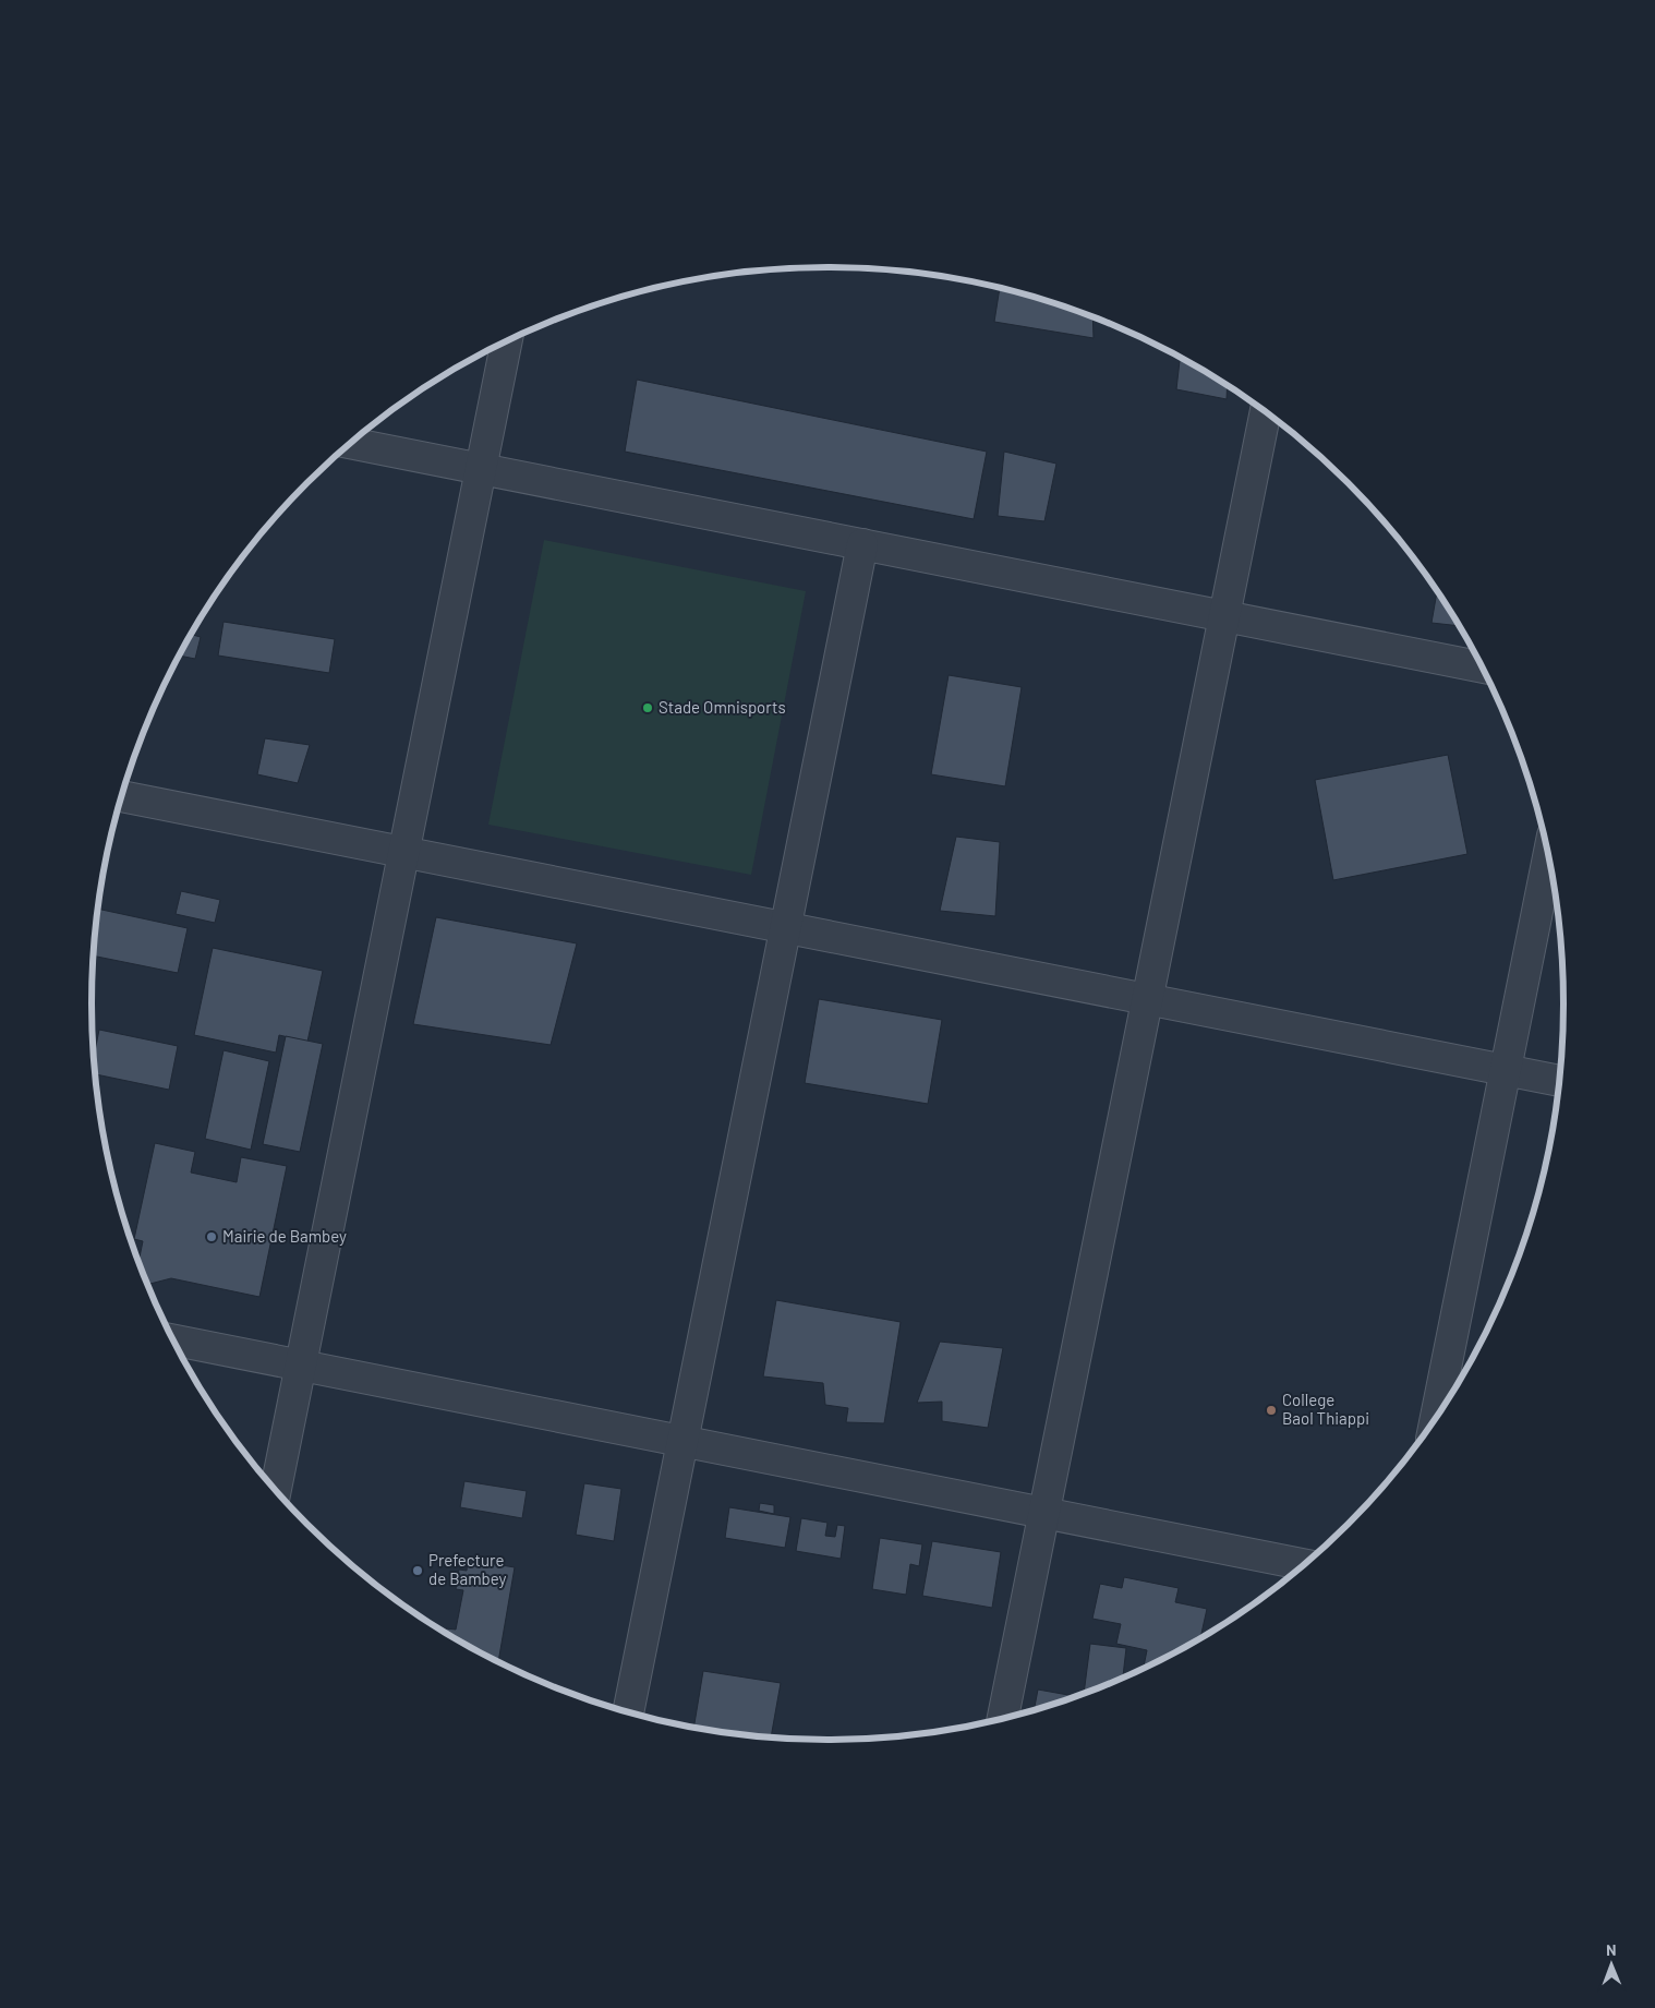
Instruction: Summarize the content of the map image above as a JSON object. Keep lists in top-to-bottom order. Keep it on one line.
{"places":["Stade Omnisports","Mairie de Bambey","College Baol Thiappi","Prefecture de Bambey"],"north":"top"}
